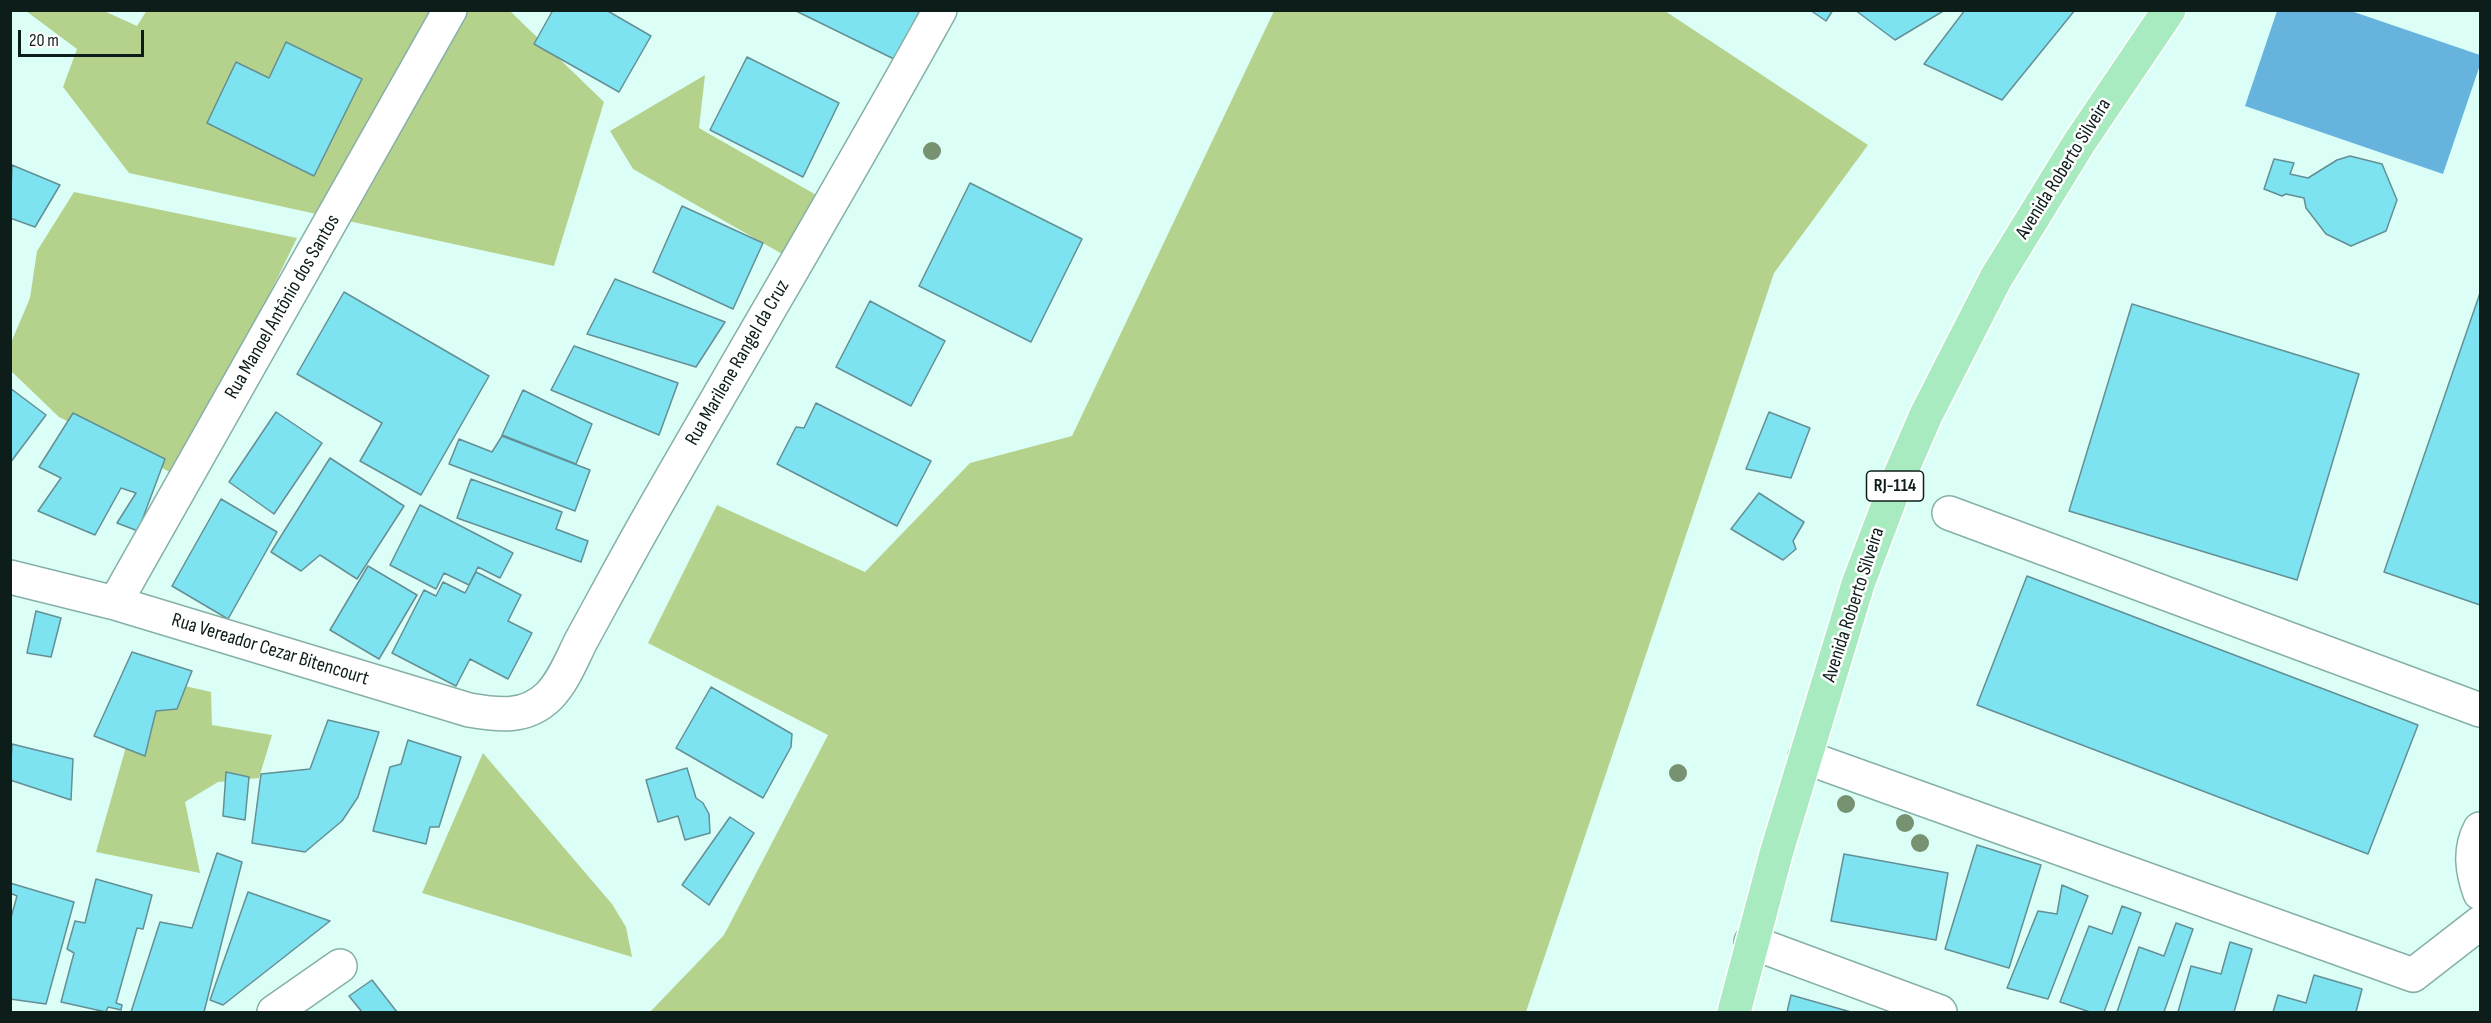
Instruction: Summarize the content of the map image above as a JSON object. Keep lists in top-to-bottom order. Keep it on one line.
{"streets":{"main road":["Avenida Roberto Silveira","RJ-114"],"street":["Rua Manoel Antônio dos Santos","Rua Marilene Rangel da Cruz","Rua Vereador Cezar Bitencourt"]},"crossings":[["Rua Manoel Antônio dos Santos","Rua Vereador Cezar Bitencourt"],["Rua Marilene Rangel da Cruz","Rua Vereador Cezar Bitencourt"]],"scale_bar":"20 m"}
